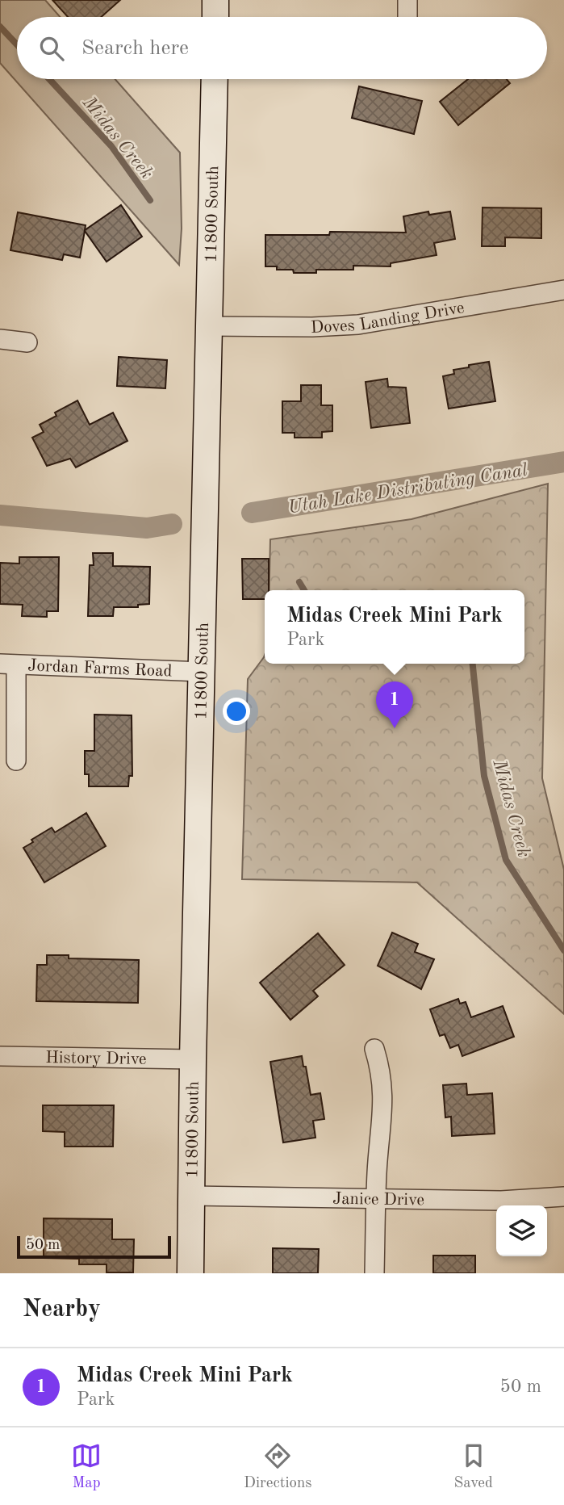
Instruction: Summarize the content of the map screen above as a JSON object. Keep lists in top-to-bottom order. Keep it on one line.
{"streets":{"main road":["11800 South"],"street":["Doves Landing Drive","Jordan Farms Road","History Drive","Janice Drive"]},"crossings":[["11800 South","Doves Landing Drive"],["11800 South","Jordan Farms Road"],["11800 South","History Drive"],["11800 South","Janice Drive"]],"water":["Midas Creek","Utah Lake Distributing Canal"],"scale_bar":"50 m","page":{"search":"Search here","popup":["Midas Creek Mini Park","Park"],"pins":"1","scale":"50 m","heading":"Nearby","list":[{"mark":"1","name":"Midas Creek Mini Park","note":"Park","value":"50 m"}],"nav":["Map","Directions","Saved"]}}
